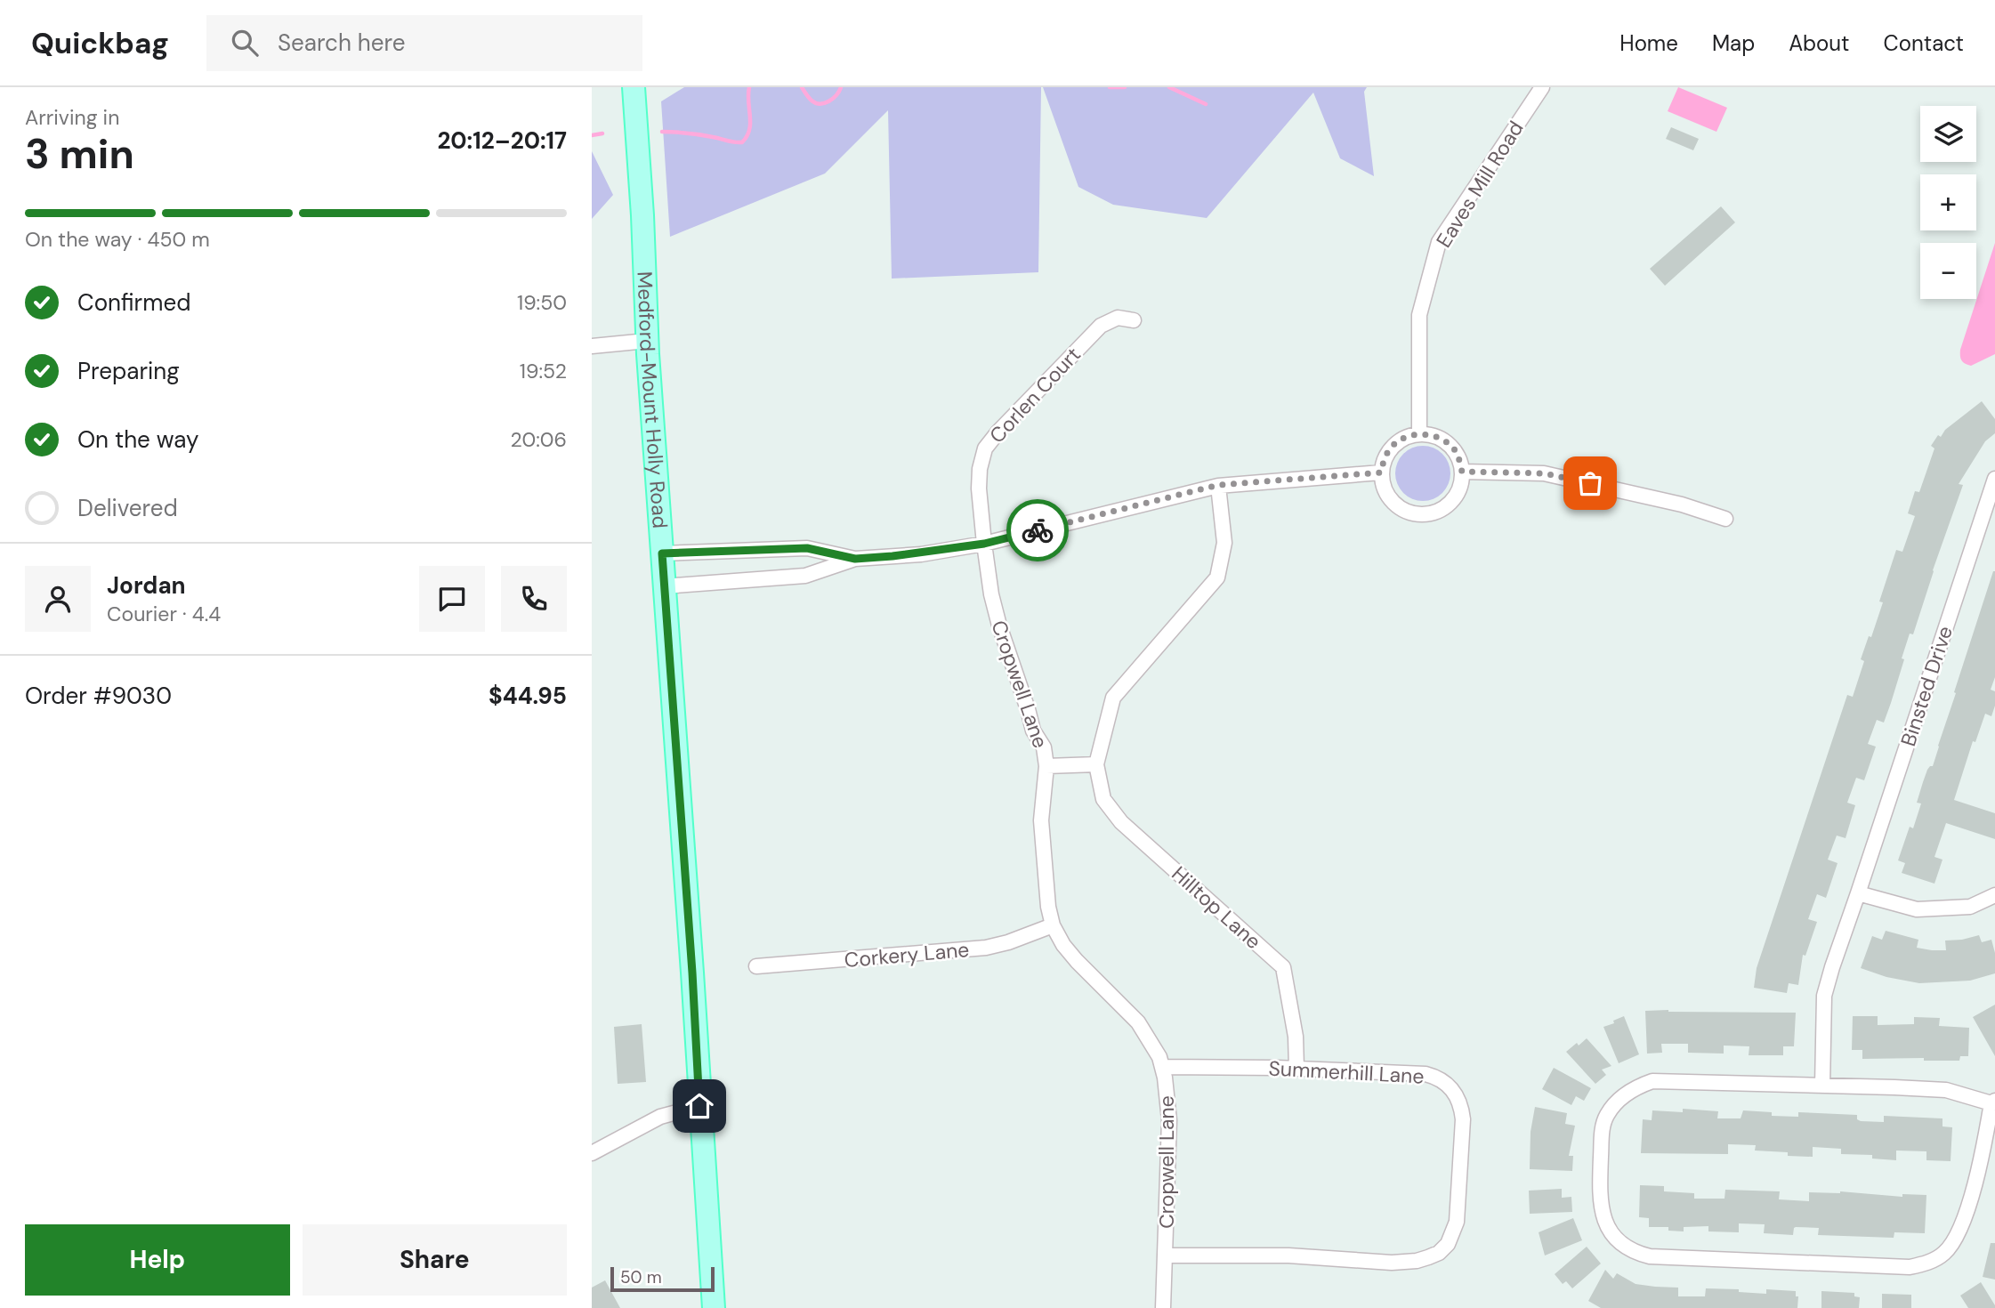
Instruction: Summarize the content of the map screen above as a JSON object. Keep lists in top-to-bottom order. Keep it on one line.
{"streets":{"main road":["Medford-Mount Holly Road"],"street":["Eaves Mill Road","Corlen Court","Cropwell Lane","Binsted Drive","Hilltop Lane","Corkery Lane","Summerhill Lane"]},"crossings":[["Corlen Court","Cropwell Lane"],["Cropwell Lane","Corkery Lane"],["Cropwell Lane","Summerhill Lane"],["Hilltop Lane","Summerhill Lane"]],"scale_bar":"50 m","page":{"header":"Quickbag","search":"Search here","nav":["Home","Map","About","Contact"],"heading":["3 min","Arriving in","20:12–20:17"],"panel":["Jordan","Courier · 4.4","Order #9030","$44.95"],"map_buttons":["+","−"],"bar":"On the way · 450 m","list":[["Confirmed","19:50"],["Preparing","19:52"],["On the way","20:06"],"Delivered"],"buttons":["Help","Share"],"scale":"50 m"}}
